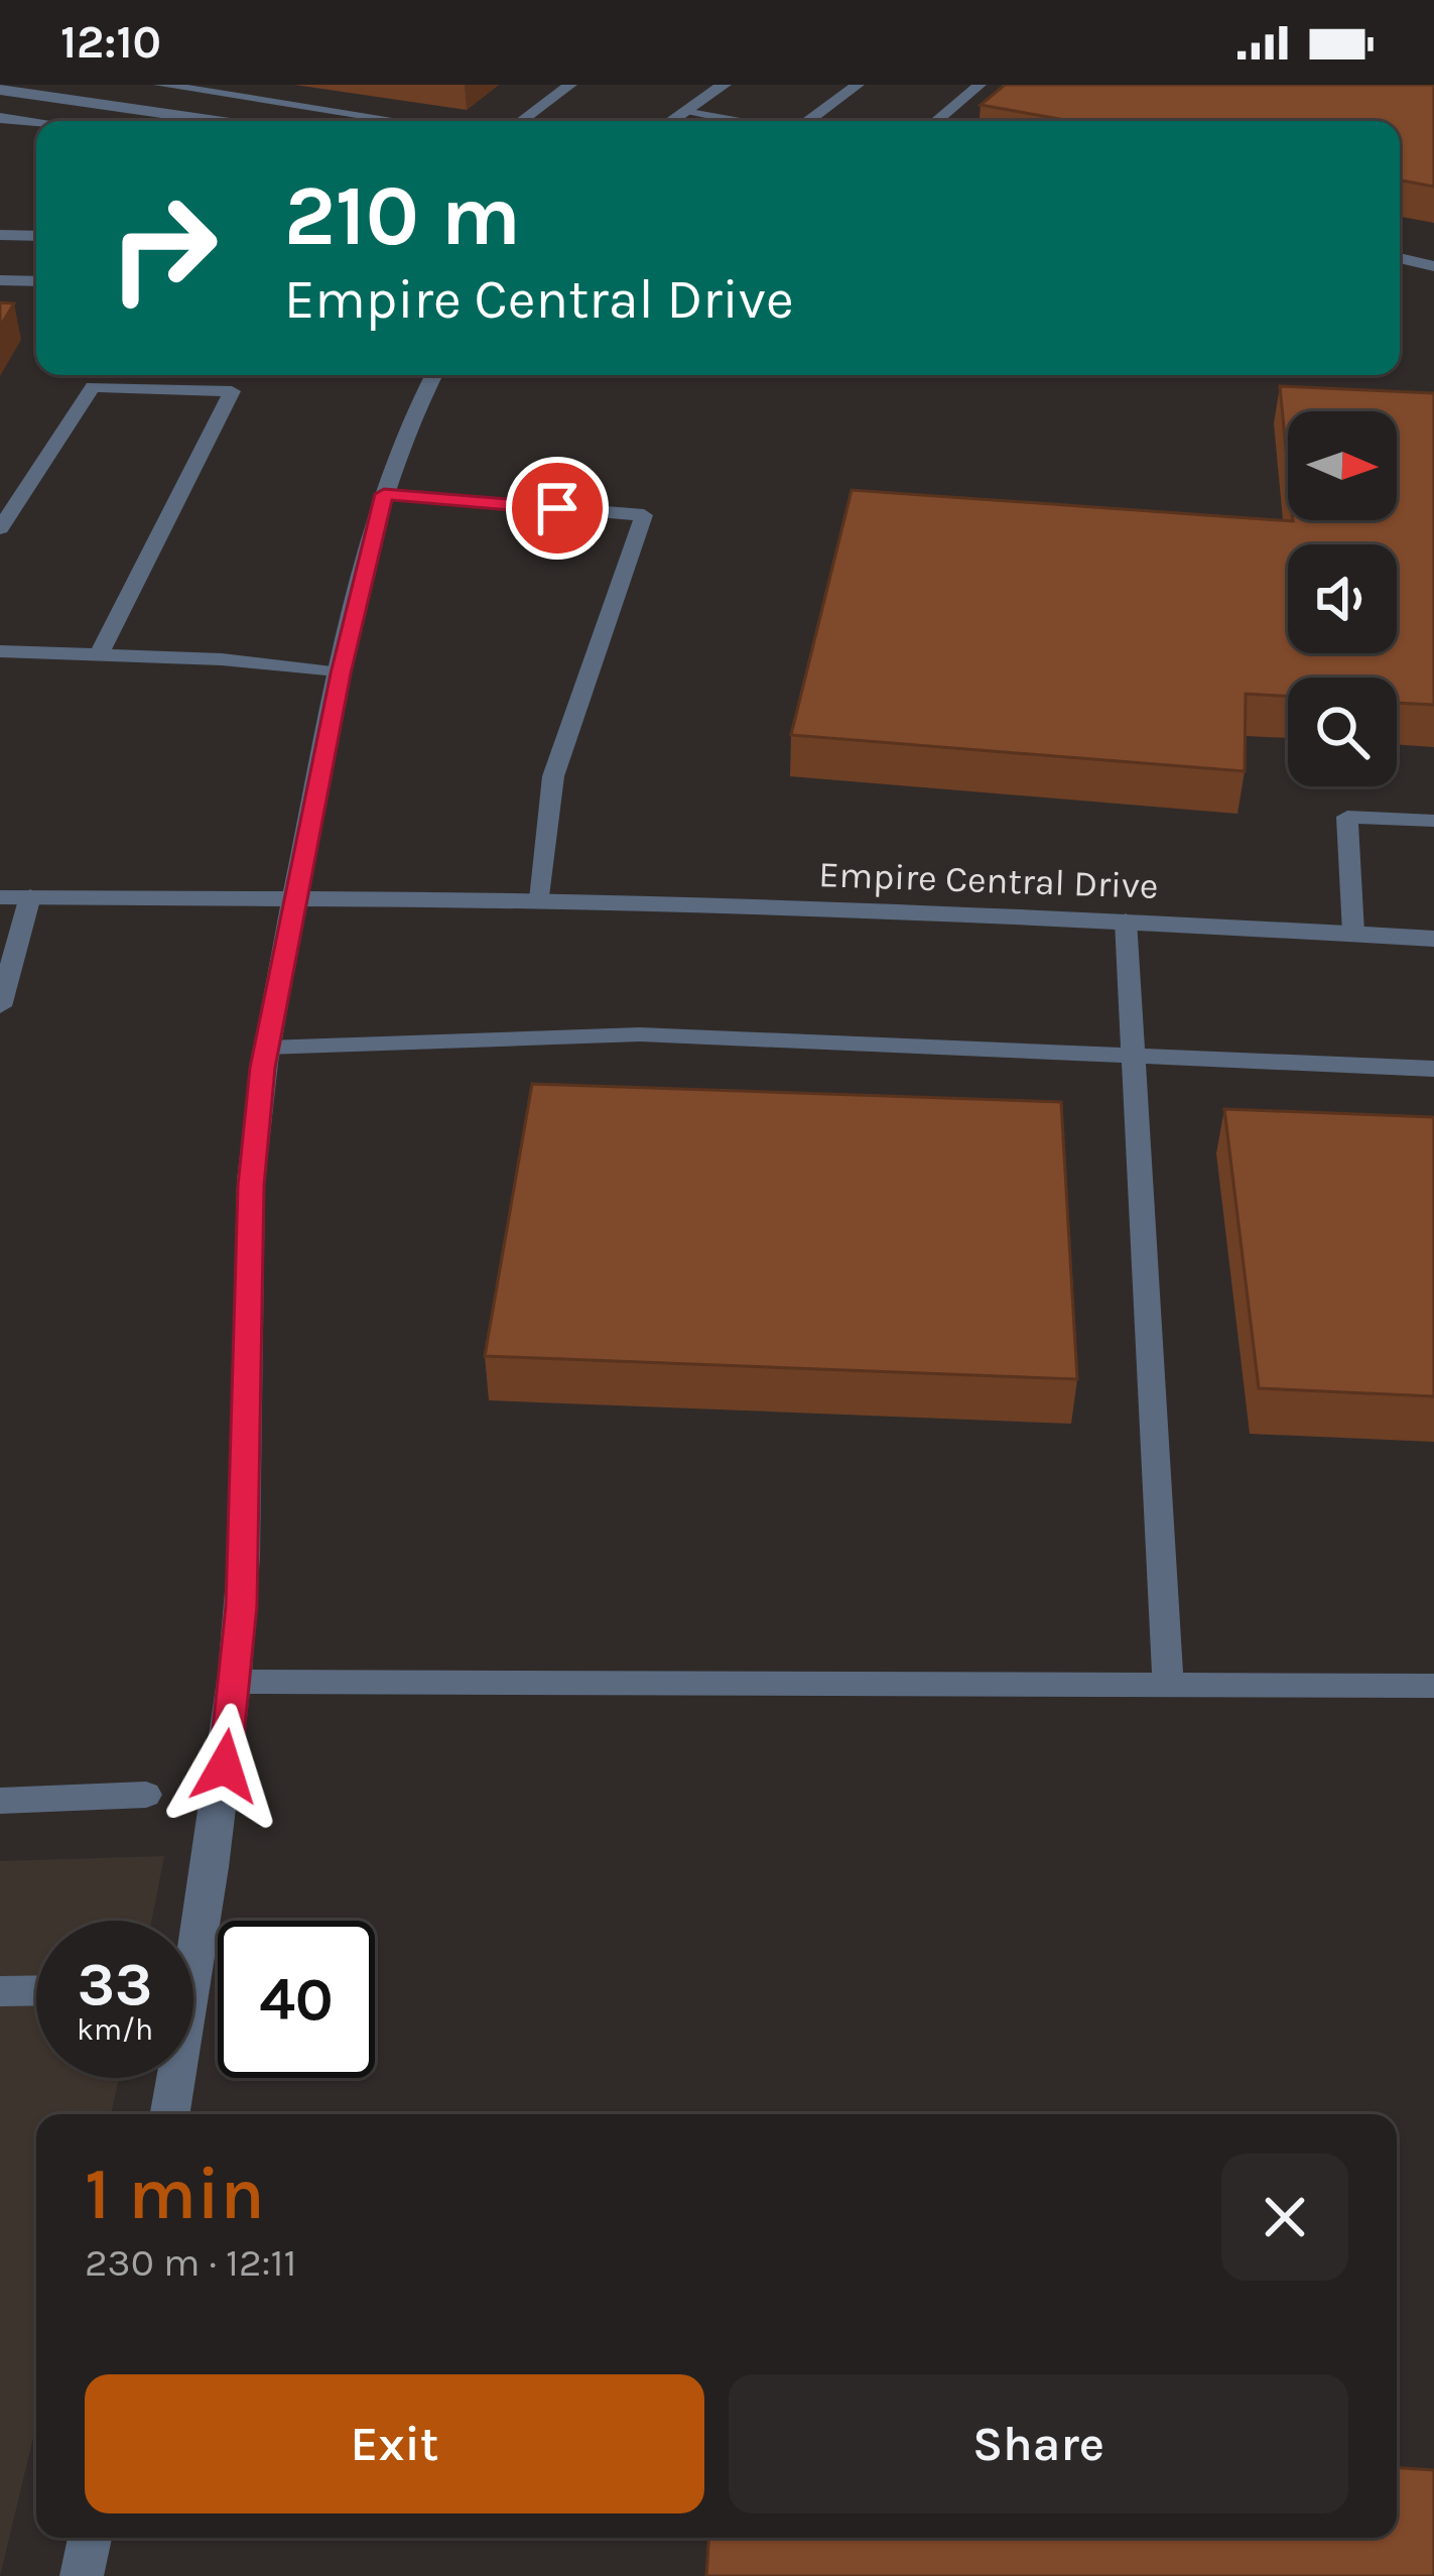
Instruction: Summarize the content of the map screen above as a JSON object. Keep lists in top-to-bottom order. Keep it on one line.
{"streets":{"street":["Empire Central Drive"]},"north":"right","page":{"status":"12:10","turn":["210 m","Empire Central Drive"],"speed":"33 km/h","limit":"40","heading":["1 min","230 m · 12:11"],"buttons":["Exit","Share"]}}
